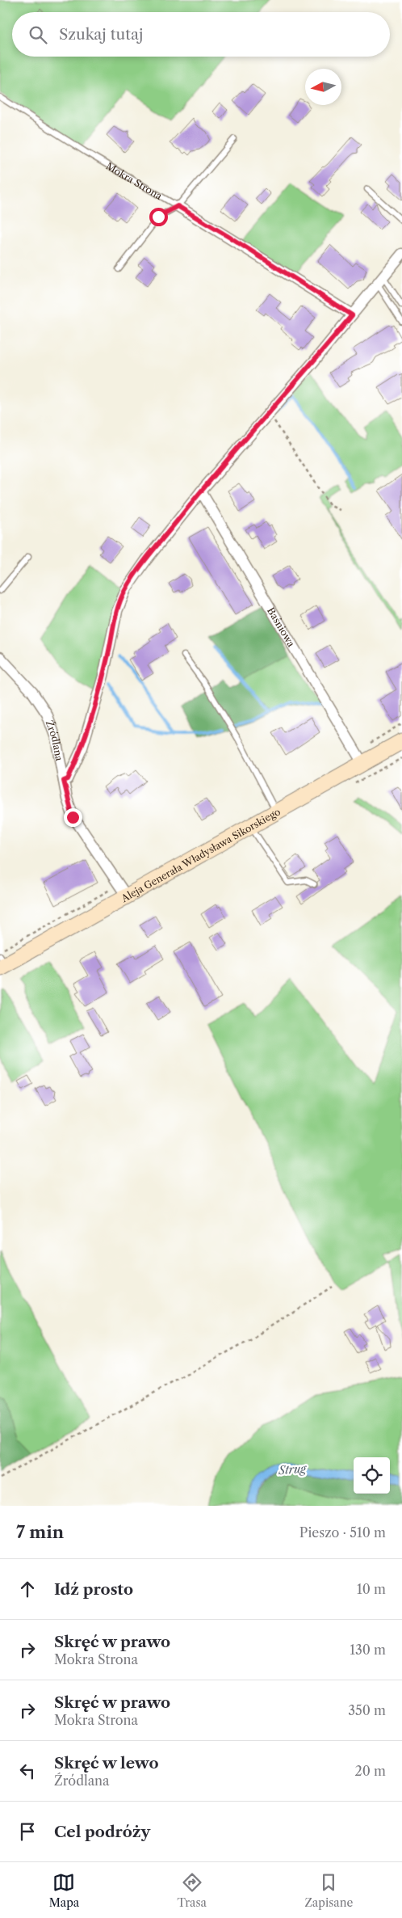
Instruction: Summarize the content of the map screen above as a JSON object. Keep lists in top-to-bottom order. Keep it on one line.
{"streets":{"main road":["Aleja Generała Władysława Sikorskiego"],"street":["Mokra Strona","Baśniowa","Źródlana"]},"crossings":[["Baśniowa","Aleja Generała Władysława Sikorskiego"],["Źródlana","Aleja Generała Władysława Sikorskiego"]],"water":["Strug"],"north":"left","page":{"search":"Szukaj tutaj","heading":["7 min","Pieszo · 510 m"],"list":[["Idź prosto","10 m"],["Skręć w prawo","Mokra Strona","130 m"],["Skręć w prawo","Mokra Strona","350 m"],["Skręć w lewo","Źródlana","20 m"],"Cel podróży"],"nav":["Mapa","Trasa","Zapisane"]}}
